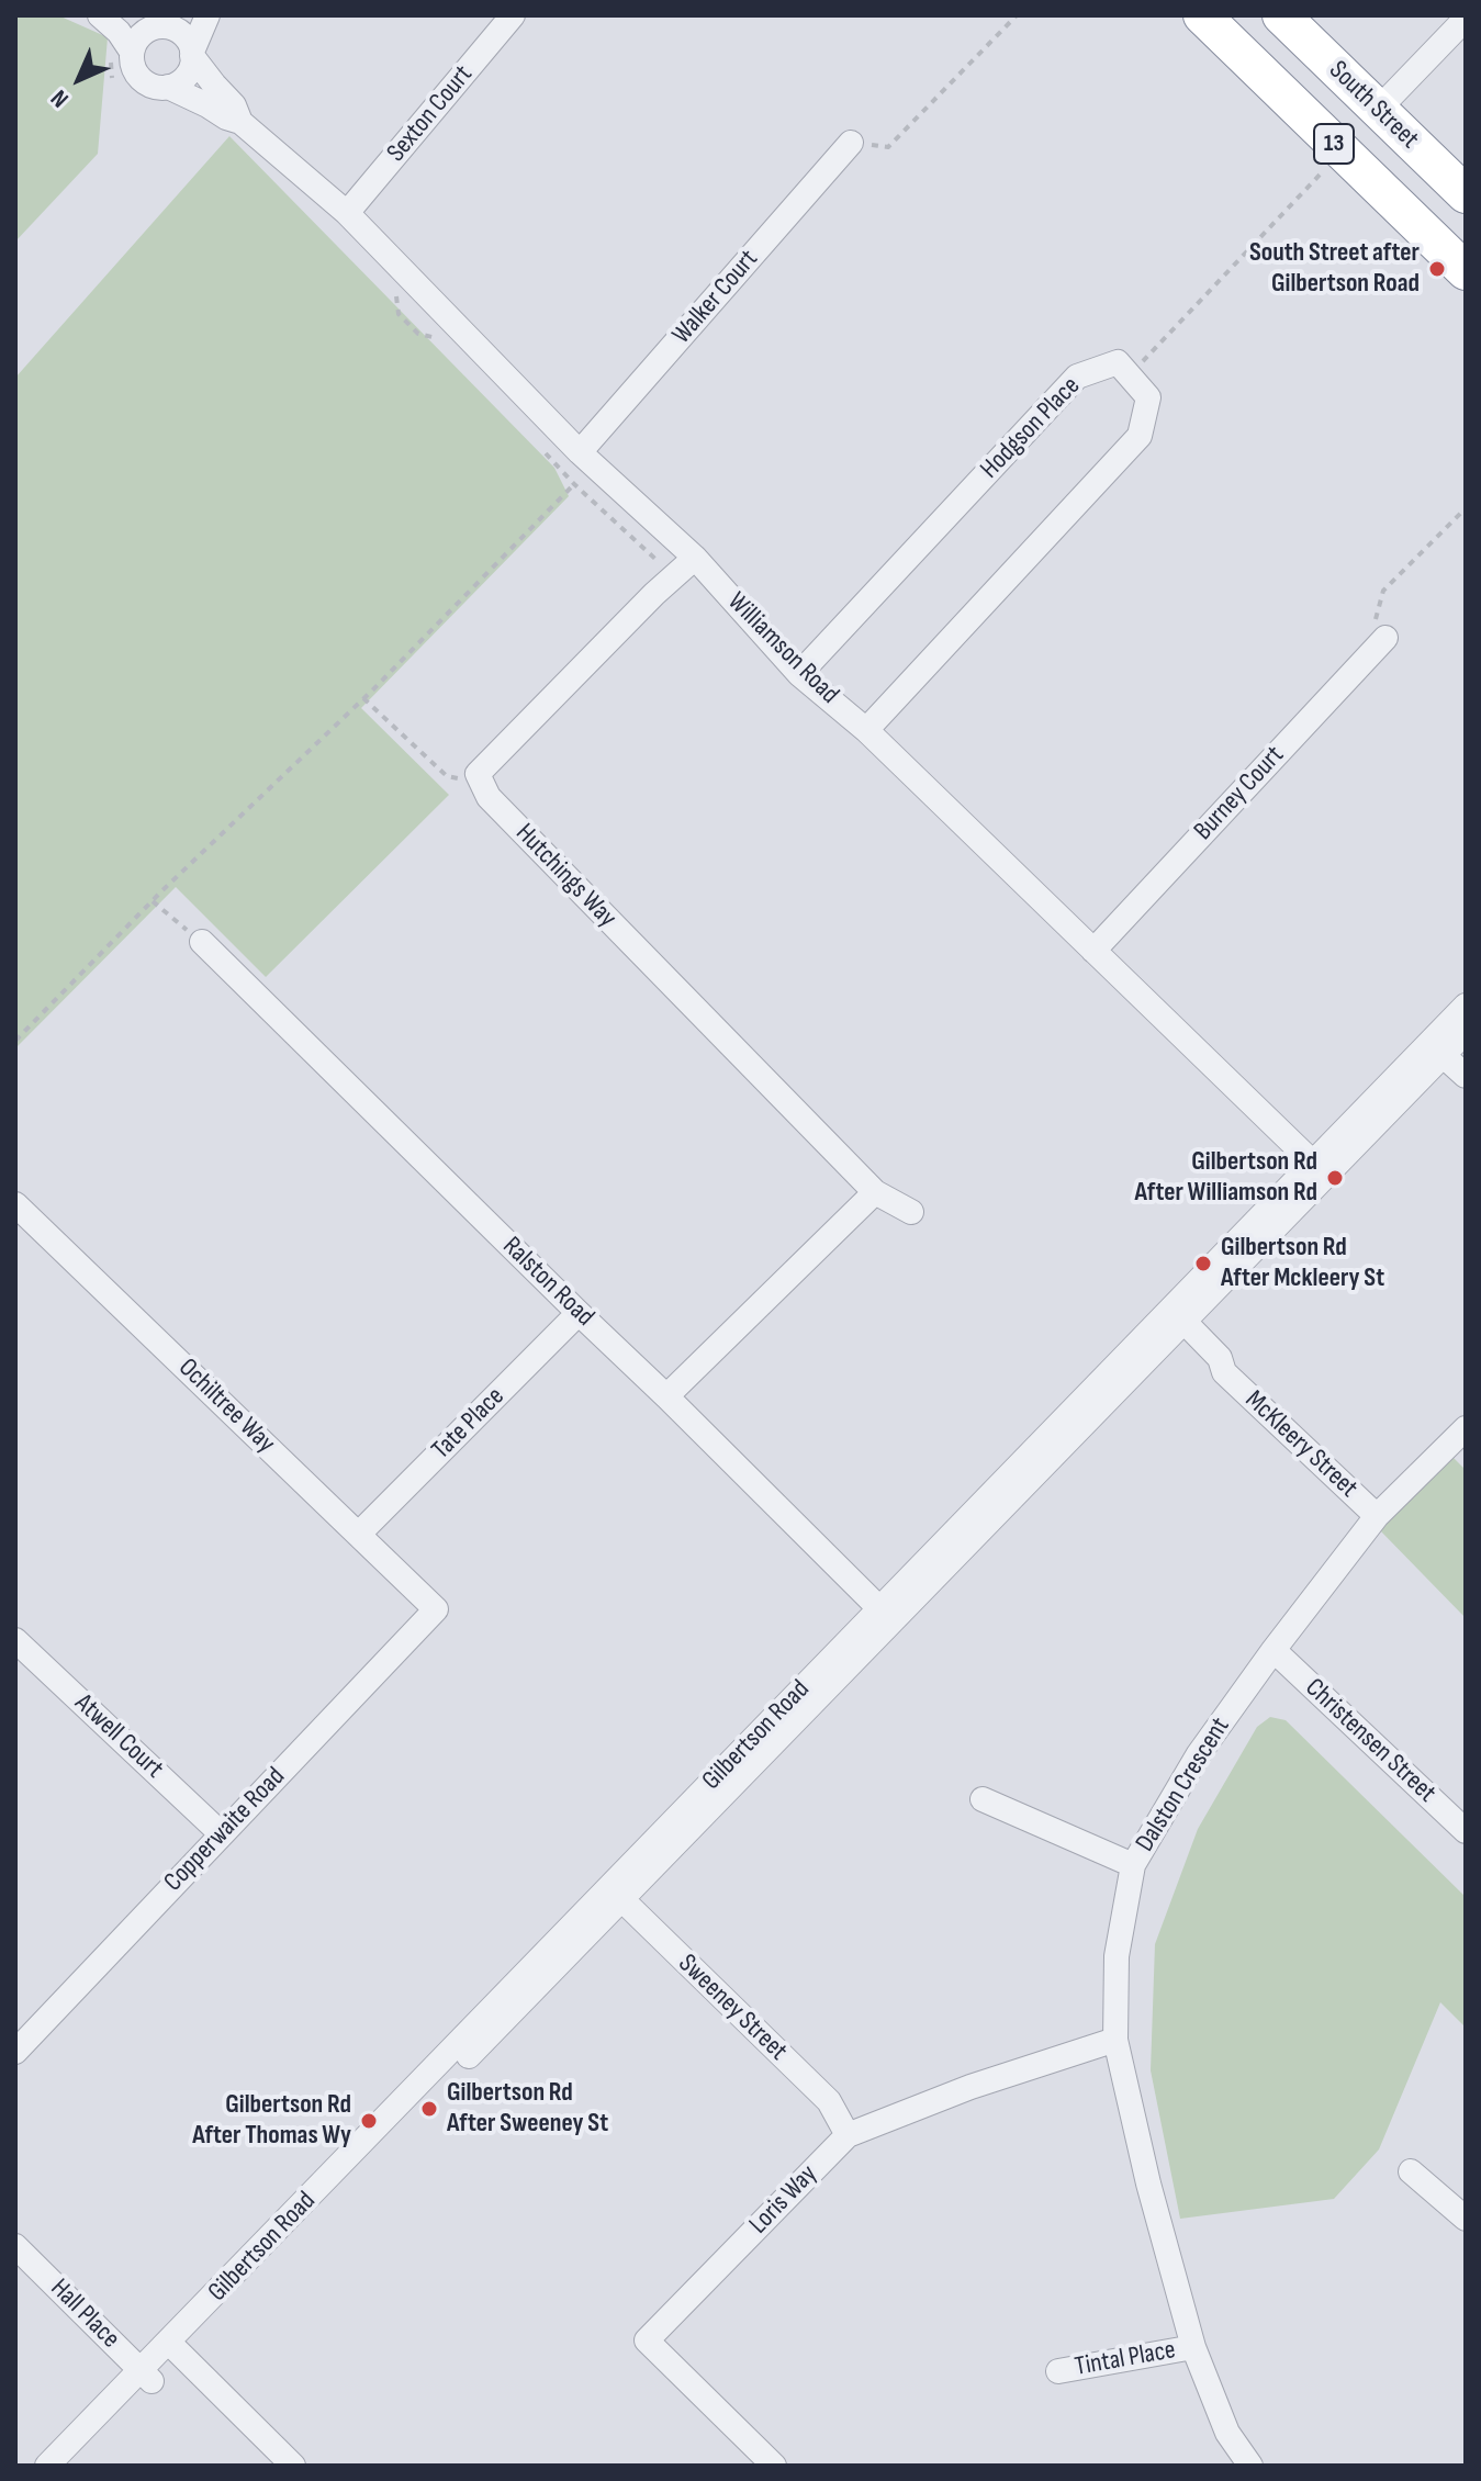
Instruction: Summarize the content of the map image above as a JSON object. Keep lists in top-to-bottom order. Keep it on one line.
{"streets":{"highway":["South Street","13"],"street":["Sexton Court","Walker Court","Hodgson Place","Williamson Road","Burney Court","Hutchings Way","Ralston Road","Ochiltree Way","Tate Place","McKleery Street","Gilbertson Road","Atwell Court","Christensen Street","Dalston Crescent","Copperwaite Road","Sweeney Street","Loris Way","Hall Place","Tintal Place"]},"crossings":[["Sexton Court","Williamson Road"],["Walker Court","Williamson Road"],["Hodgson Place","Williamson Road"],["Williamson Road","Burney Court"],["Williamson Road","Gilbertson Road"],["Ralston Road","Tate Place"],["Ralston Road","Gilbertson Road"],["Ochiltree Way","Tate Place"],["Ochiltree Way","Copperwaite Road"],["McKleery Street","Gilbertson Road"],["McKleery Street","Dalston Crescent"],["Gilbertson Road","Sweeney Street"],["Gilbertson Road","Hall Place"],["Atwell Court","Copperwaite Road"],["Christensen Street","Dalston Crescent"],["Dalston Crescent","Loris Way"],["Dalston Crescent","Tintal Place"],["Sweeney Street","Loris Way"]],"places":["South Street after Gilbertson Road","Gilbertson Rd After Williamson Rd","Gilbertson Rd After Mckleery St","Gilbertson Rd After Sweeney St","Gilbertson Rd After Thomas Wy"],"north":"bottom left"}
